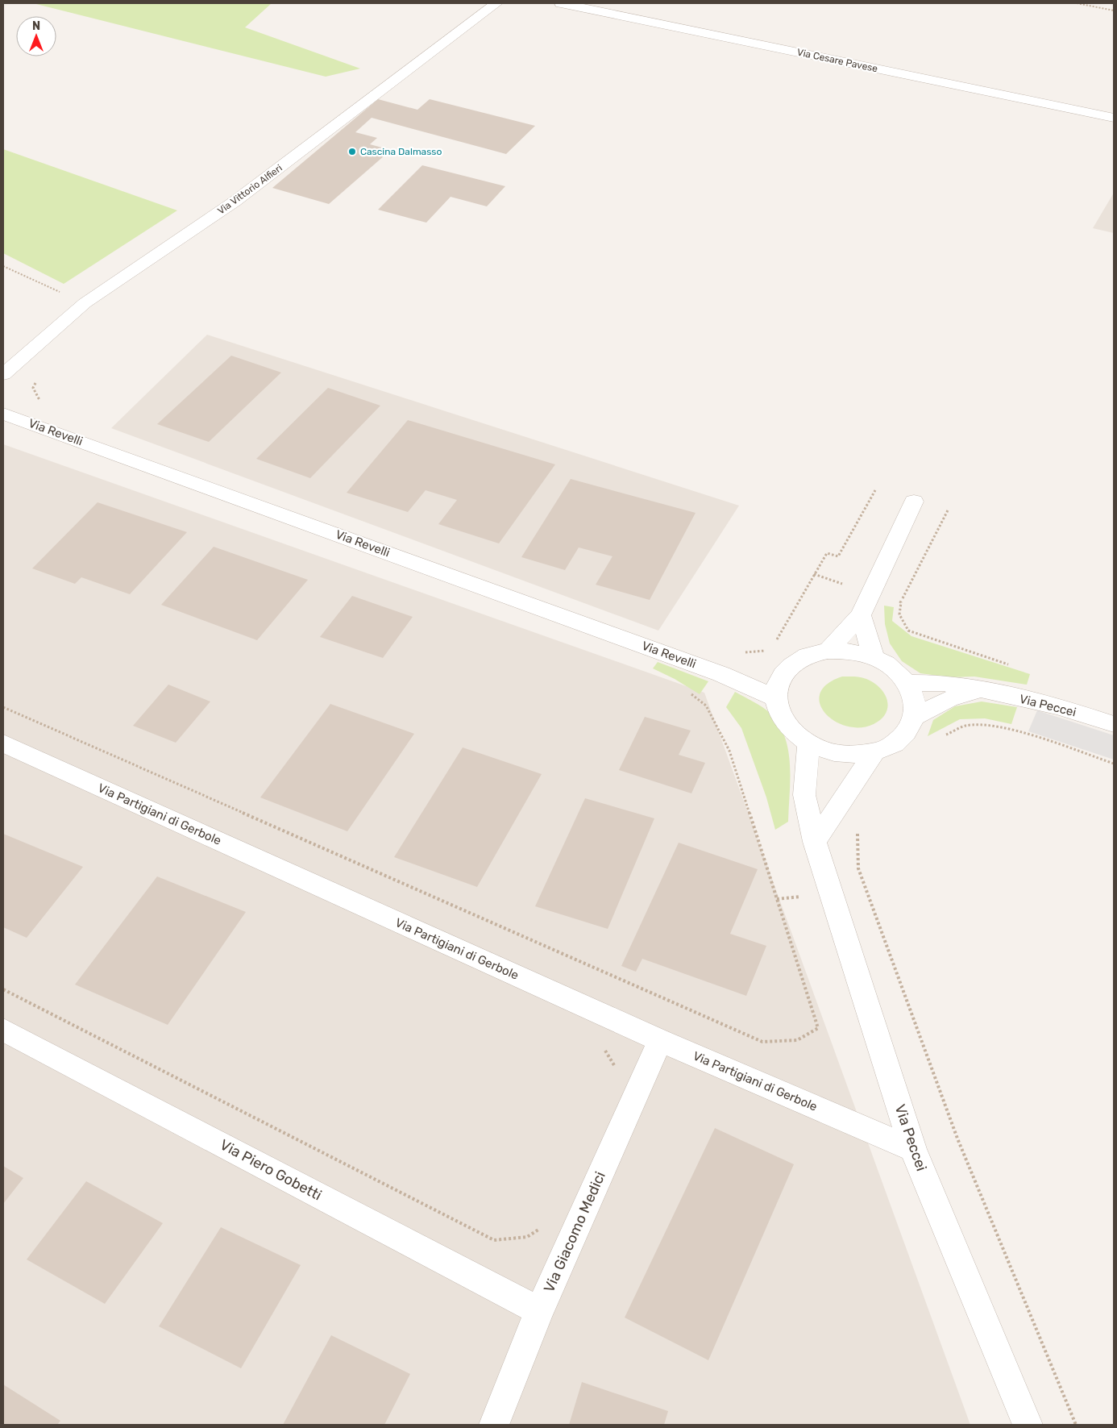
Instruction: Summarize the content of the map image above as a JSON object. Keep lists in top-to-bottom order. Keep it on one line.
{"streets":{"street":["Via Cesare Pavese","Via Vittorio Alfieri","Via Revelli","Via Peccei","Via Partigiani di Gerbole","Via Piero Gobetti","Via Giacomo Medici"]},"crossings":[["Via Revelli","Via Peccei"],["Via Peccei","Via Partigiani di Gerbole"],["Via Partigiani di Gerbole","Via Giacomo Medici"],["Via Piero Gobetti","Via Giacomo Medici"]],"places":["Cascina Dalmasso"],"north":"top"}
